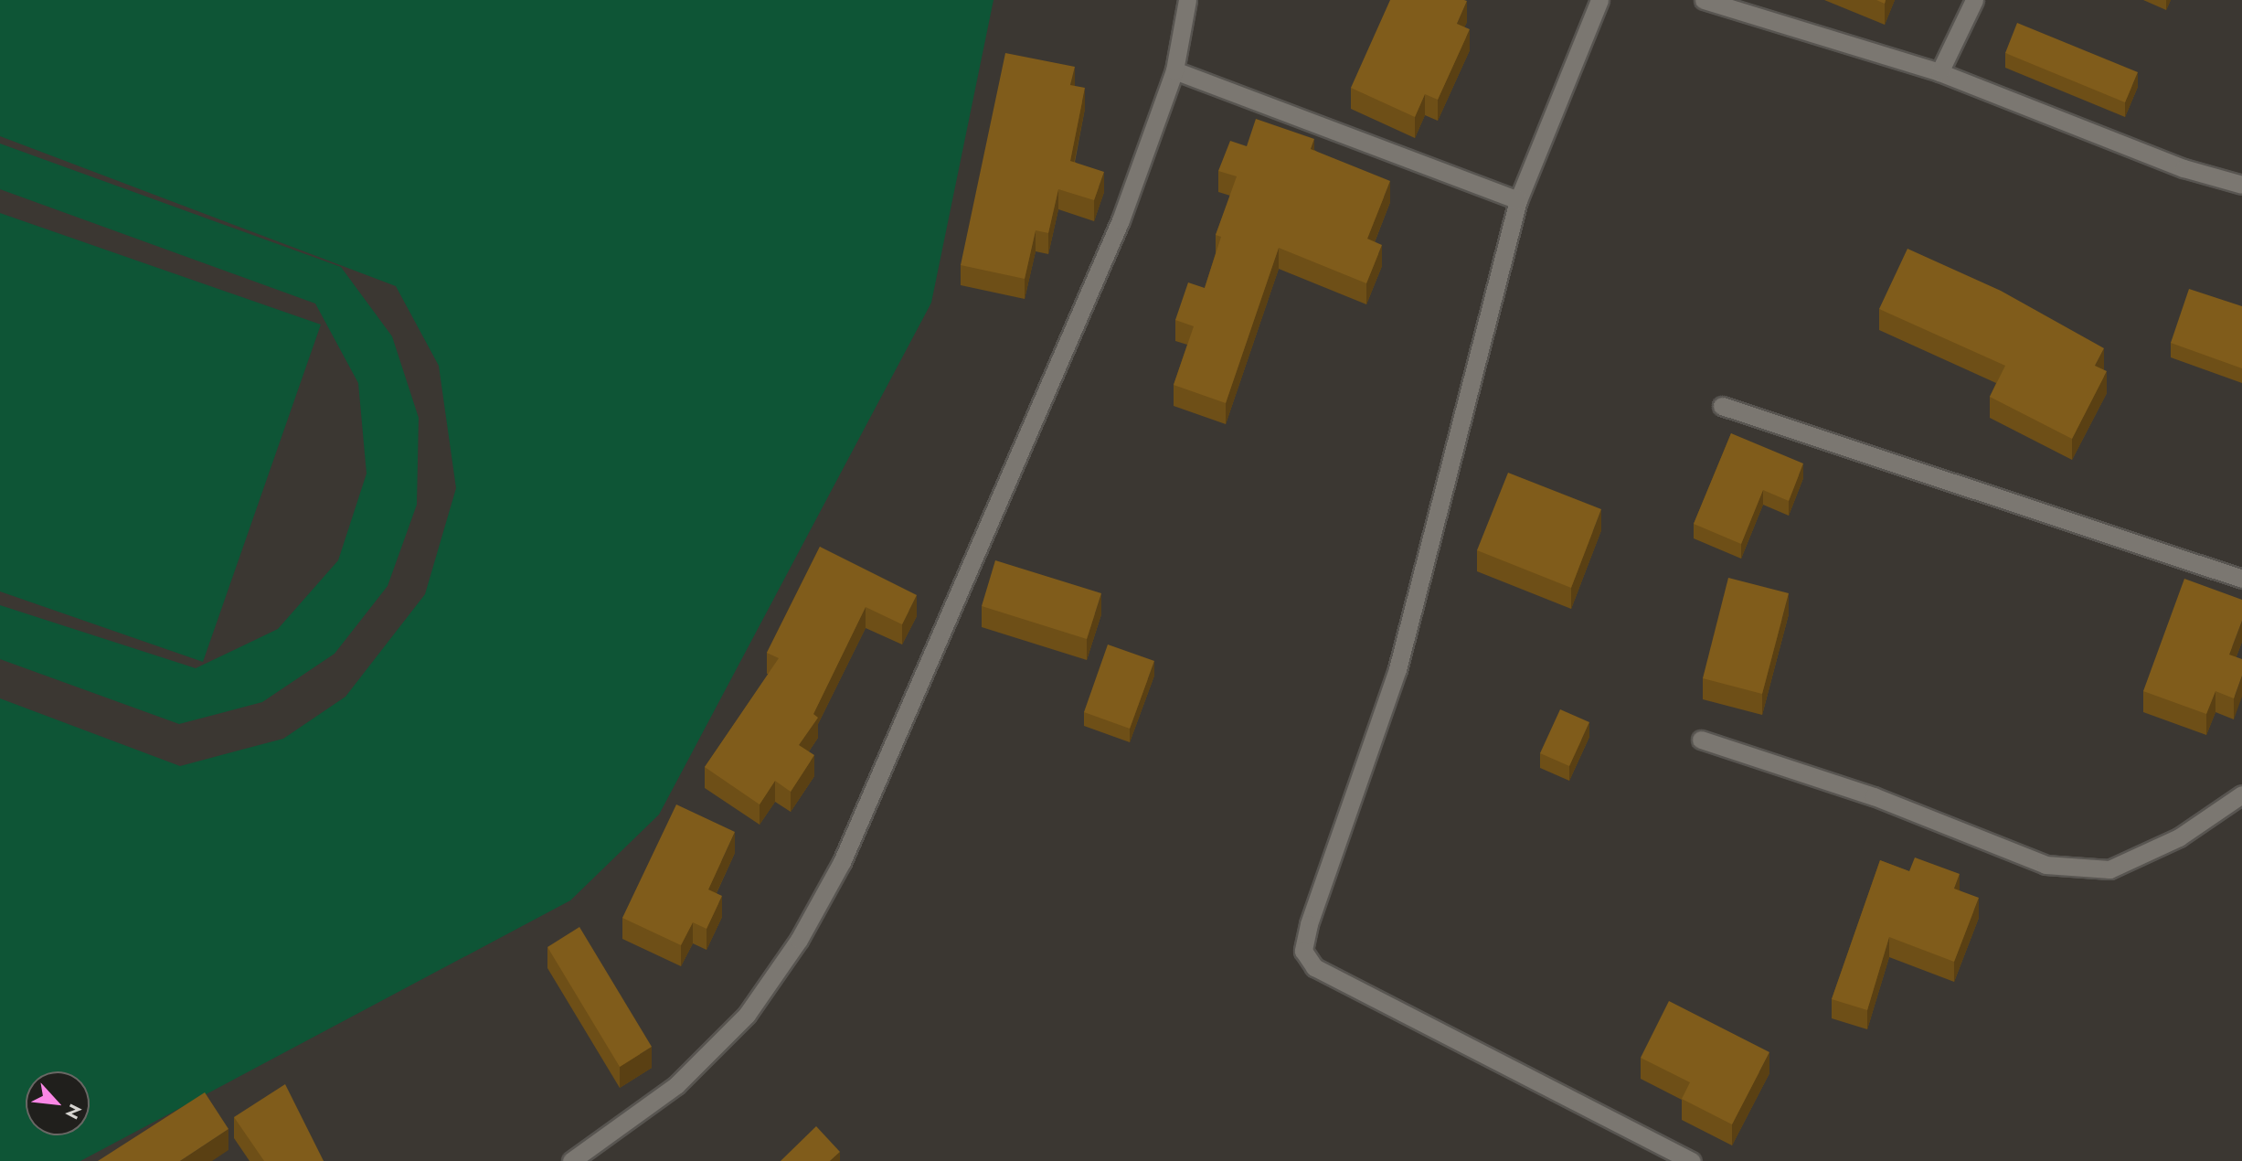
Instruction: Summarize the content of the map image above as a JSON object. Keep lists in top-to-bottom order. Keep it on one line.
{"north":"bottom right"}
